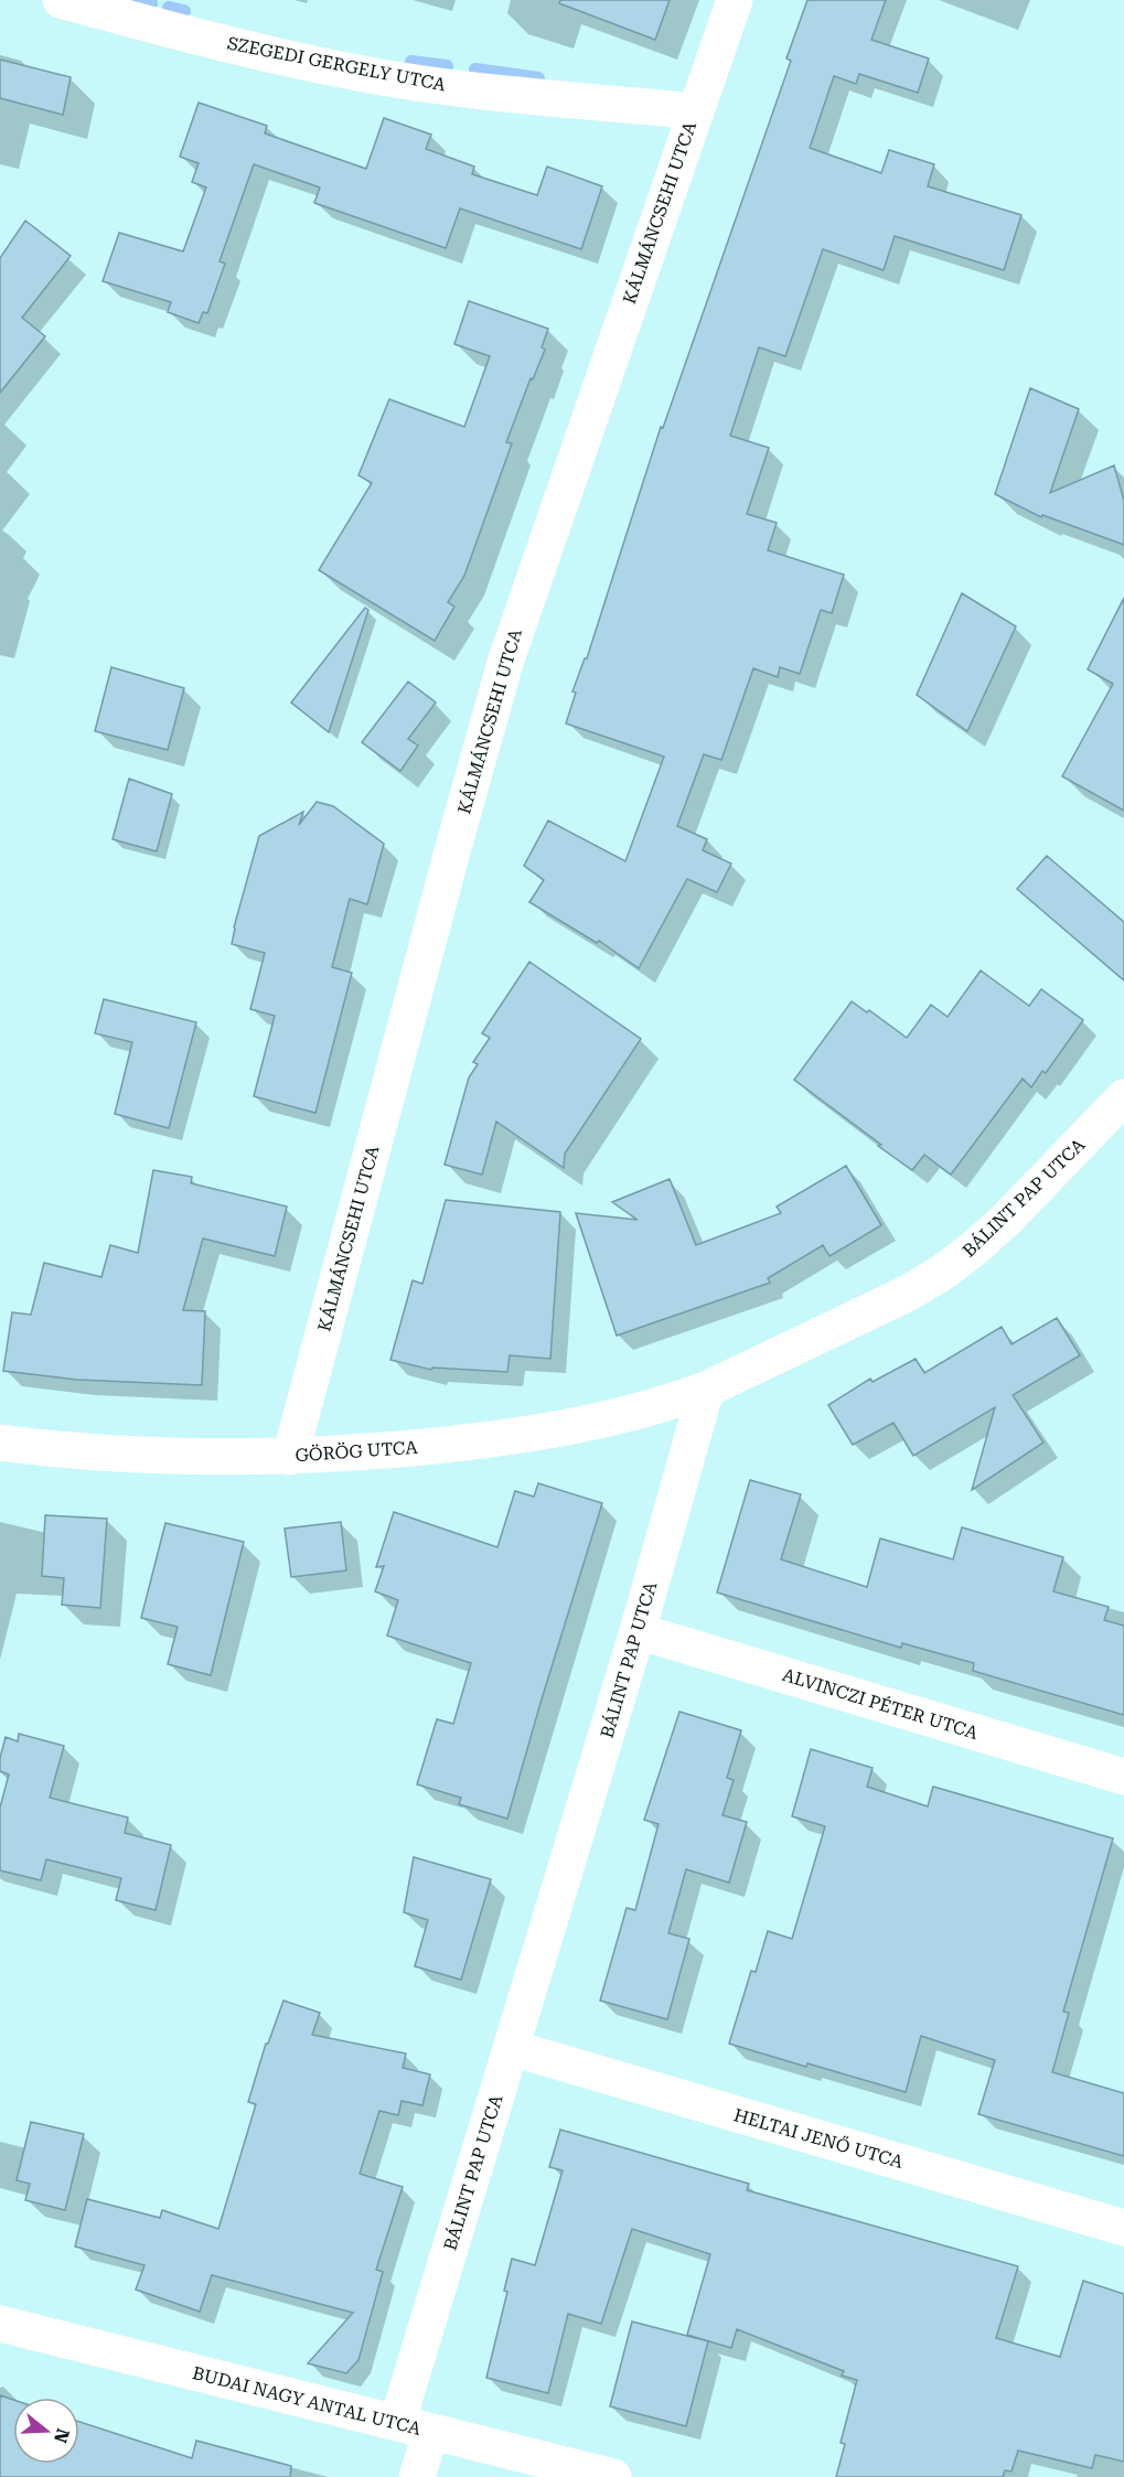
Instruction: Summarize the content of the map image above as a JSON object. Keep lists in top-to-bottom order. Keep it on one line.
{"streets":{"street":["SZEGEDI GERGELY UTCA","KÁLMÁNCSEHI UTCA","BÁLINT PAP UTCA","GÖRÖG UTCA","ALVINCZI PÉTER UTCA","HELTAI JENŐ UTCA","BUDAI NAGY ANTAL UTCA"]},"crossings":[["SZEGEDI GERGELY UTCA","KÁLMÁNCSEHI UTCA"],["KÁLMÁNCSEHI UTCA","GÖRÖG UTCA"],["BÁLINT PAP UTCA","GÖRÖG UTCA"],["BÁLINT PAP UTCA","ALVINCZI PÉTER UTCA"],["BÁLINT PAP UTCA","HELTAI JENŐ UTCA"],["BÁLINT PAP UTCA","BUDAI NAGY ANTAL UTCA"]],"north":"right"}
